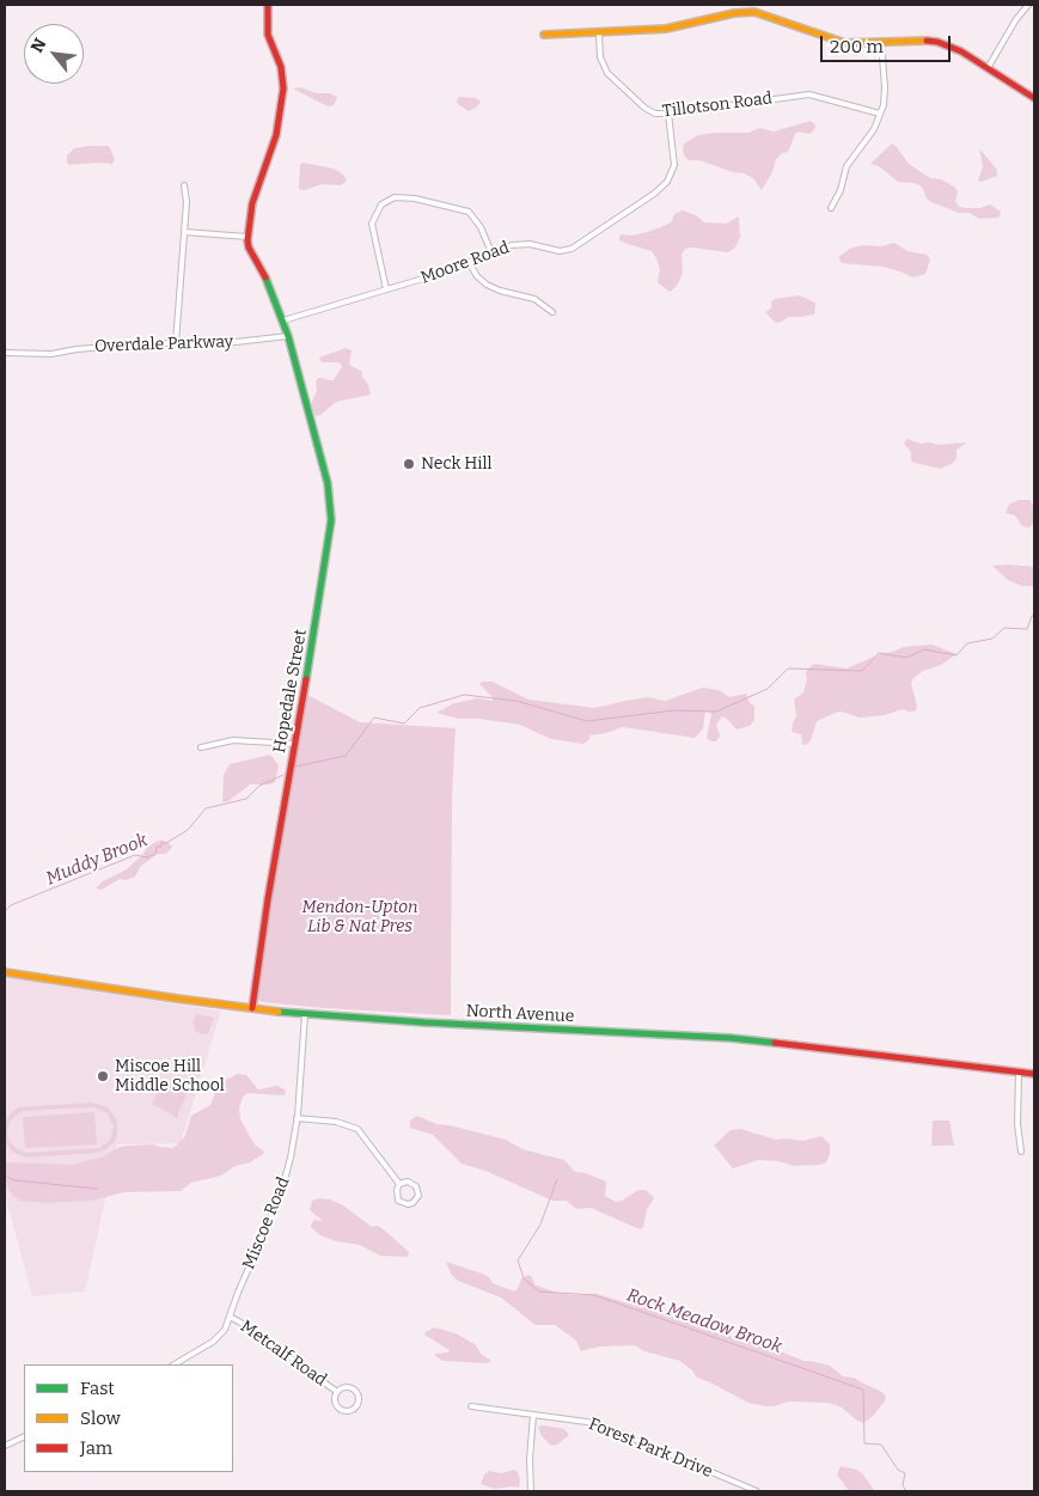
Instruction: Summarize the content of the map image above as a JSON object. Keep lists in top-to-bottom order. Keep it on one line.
{"streets":{"street":["Tillotson Road","Moore Road","Overdale Parkway","Hopedale Street","North Avenue","Miscoe Road","Metcalf Road","Forest Park Drive"]},"crossings":[["Tillotson Road","Moore Road"],["Moore Road","Hopedale Street"],["Overdale Parkway","Hopedale Street"],["Hopedale Street","North Avenue"],["North Avenue","Miscoe Road"],["Miscoe Road","Metcalf Road"]],"water":["Muddy Brook","Rock Meadow Brook"],"parks":["Mendon-Upton Lib & Nat Pres"],"places":["Neck Hill","Miscoe Hill Middle School"],"legend":["Fast","Slow","Jam"],"scale_bar":"200 m","north":"top left"}
